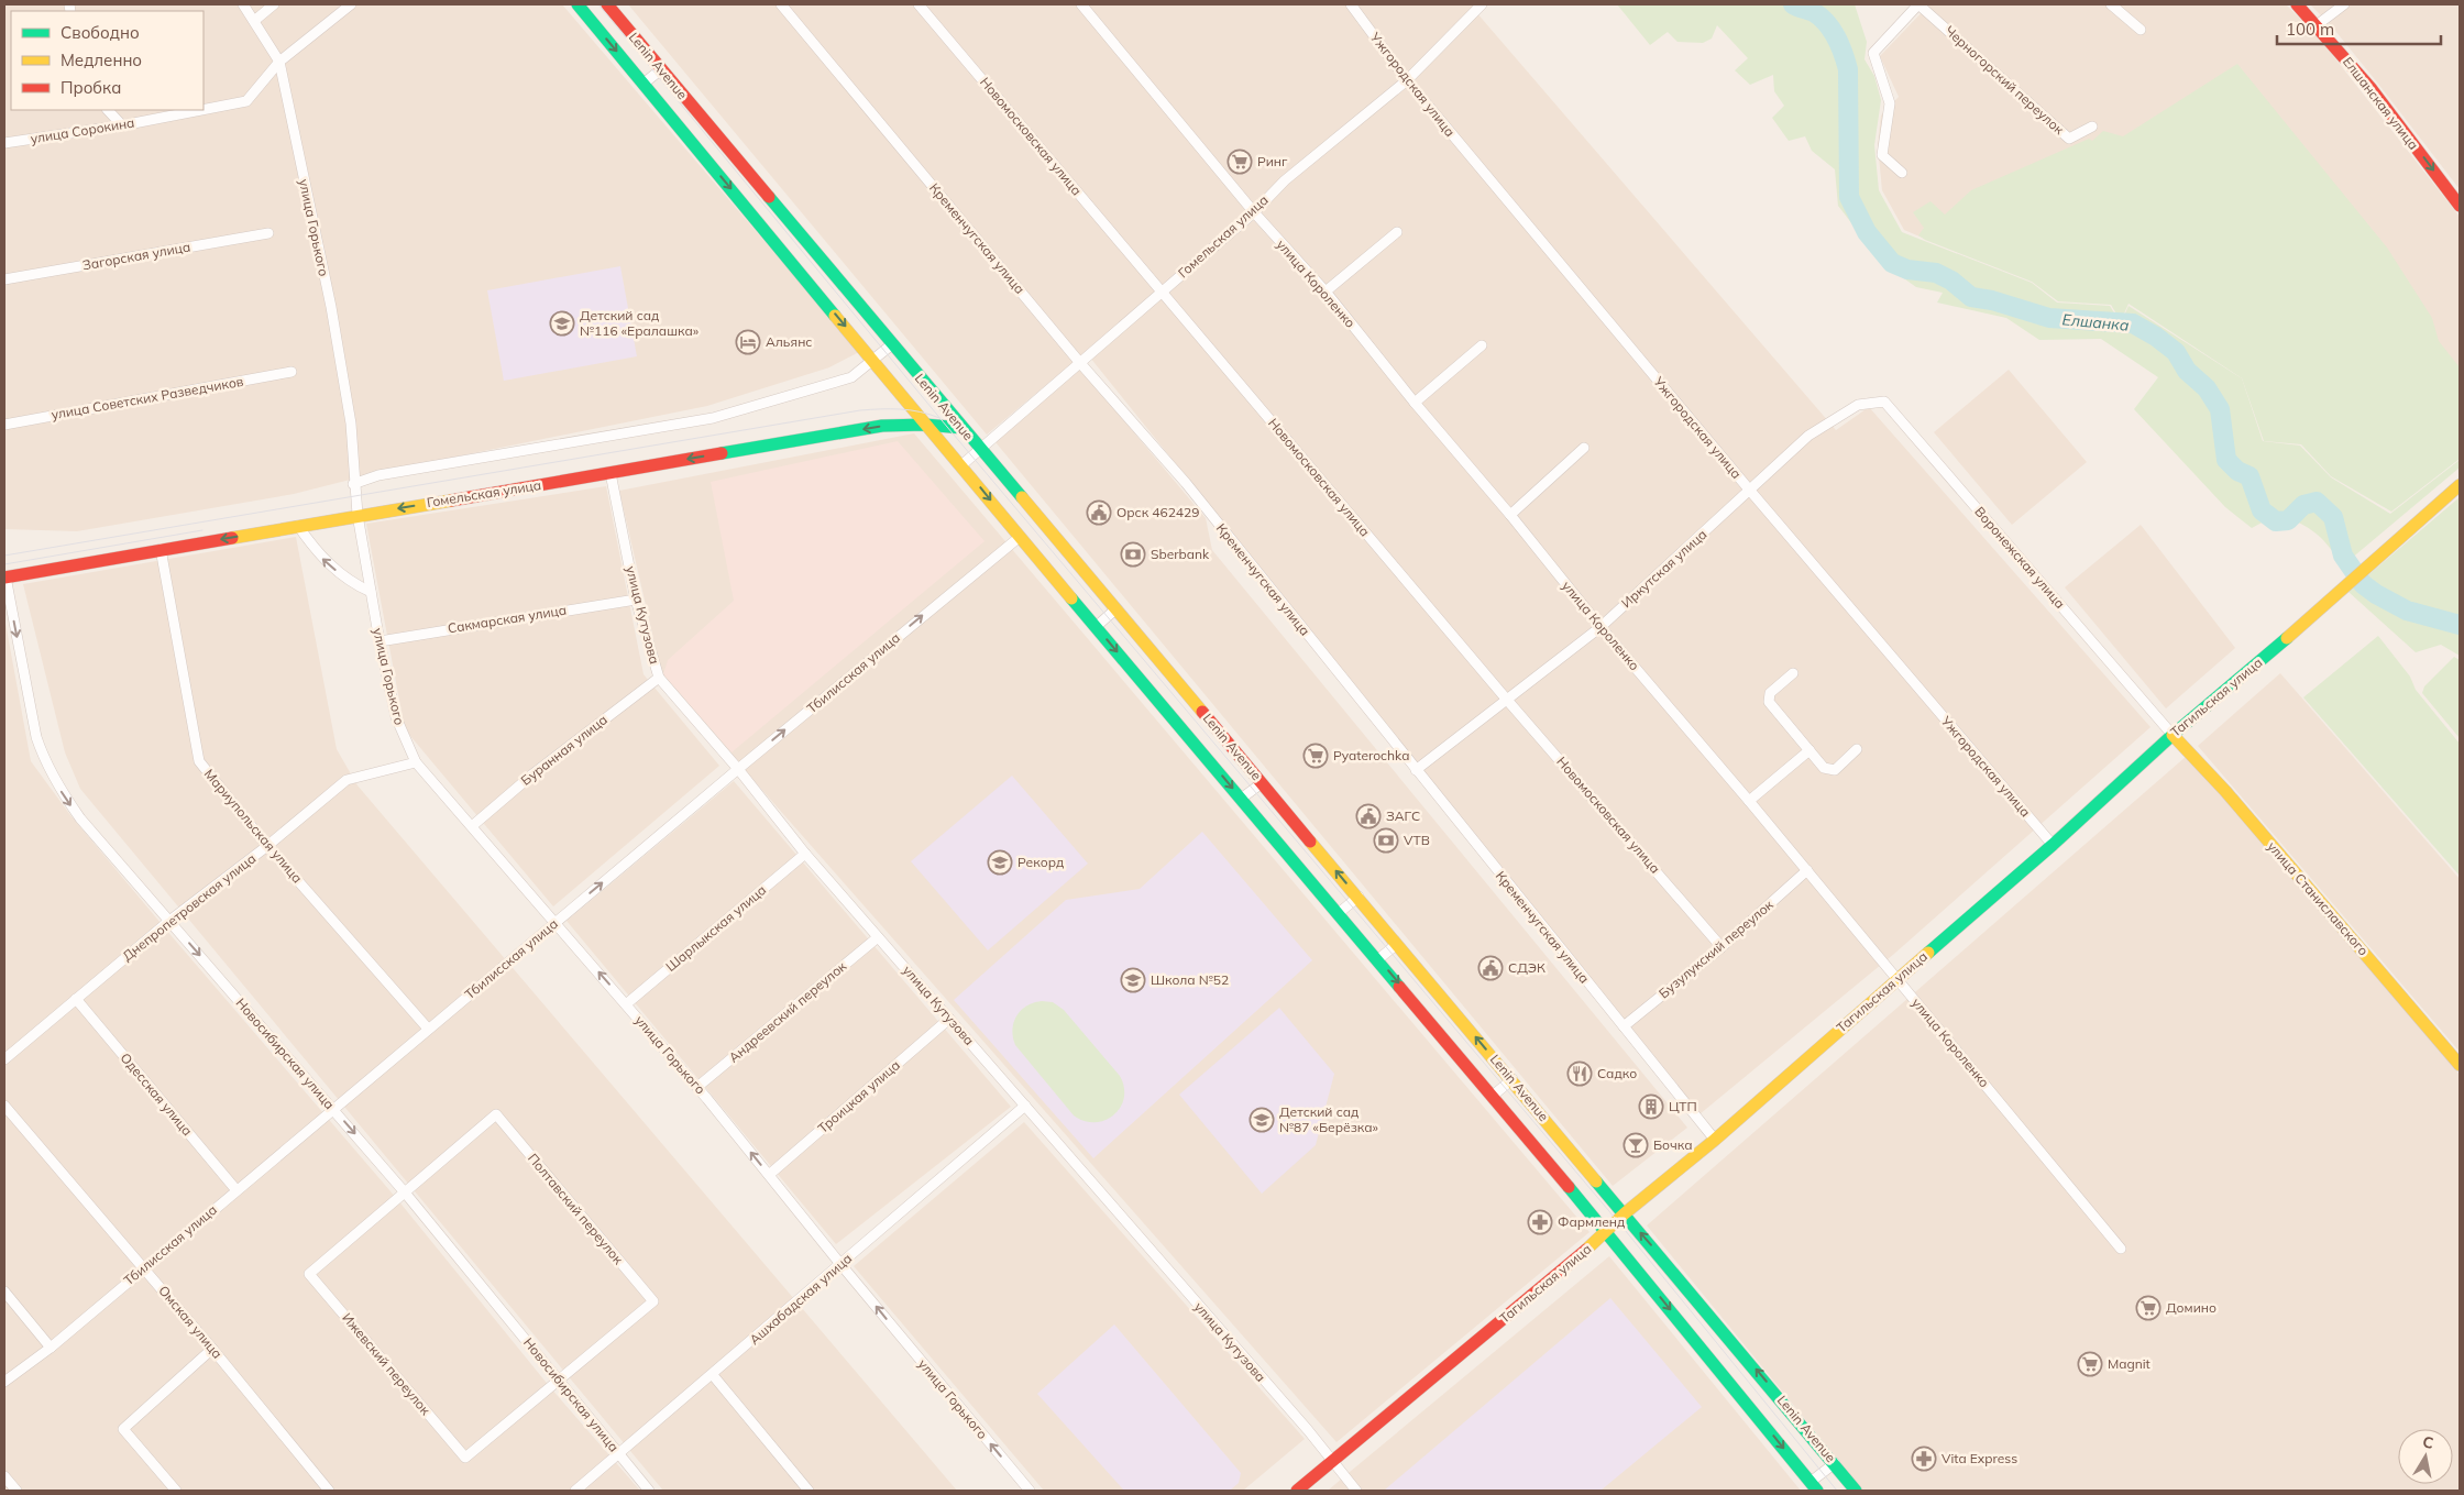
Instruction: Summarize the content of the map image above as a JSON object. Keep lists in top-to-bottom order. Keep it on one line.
{"streets":{"main road":["Lenin Avenue","Елшанская улица","Гомельская улица","Тагильская улица","улица Станиславского"],"street":["Черногорский переулок","Ужгородская улица","улица Сорокина","Новомосковская улица","улица Горького","Кременчугская улица","Загорская улица","улица Короленко","улица Советских Разведчиков","Воронежская улица","Иркутская улица","улица Кутузова","Сакмарская улица","Тбилисская улица","Буранная улица","Мариупольская улица","Днепропетровская улица","Шарлыкская улица","Бузулукский переулок","Андреевский переулок","Новосибирская улица","Одесская улица","Троицкая улица","Полтавский переулок","Ашхабадская улица","Омская улица","Ижевский переулок"]},"crossings":[["Lenin Avenue","Гомельская улица"],["Lenin Avenue","Тбилисская улица"],["Lenin Avenue","Тагильская улица"],["Ужгородская улица","Гомельская улица"],["Ужгородская улица","Иркутская улица"],["Ужгородская улица","Тагильская улица"],["улица Сорокина","улица Горького"],["Новомосковская улица","Гомельская улица"],["Новомосковская улица","Иркутская улица"],["Новомосковская улица","Бузулукский переулок"],["улица Горького","Гомельская улица"],["улица Горького","Сакмарская улица"],["улица Горького","Тбилисская улица"],["улица Горького","Буранная улица"],["улица Горького","Днепропетровская улица"],["улица Горького","Шарлыкская улица"],["улица Горького","Андреевский переулок"],["улица Горького","Троицкая улица"],["улица Горького","Ашхабадская улица"],["Гомельская улица","Кременчугская улица"],["Гомельская улица","улица Короленко"],["Гомельская улица","улица Кутузова"],["Гомельская улица","Мариупольская улица"],["Гомельская улица","Новосибирская улица"],["Кременчугская улица","Иркутская улица"],["Кременчугская улица","Тагильская улица"],["Кременчугская улица","Бузулукский переулок"],["улица Короленко","Иркутская улица"],["улица Короленко","Тагильская улица"],["улица Короленко","Бузулукский переулок"],["Воронежская улица","Иркутская улица"],["Воронежская улица","Тагильская улица"],["Воронежская улица","улица Станиславского"],["улица Кутузова","Сакмарская улица"],["улица Кутузова","Тбилисская улица"],["улица Кутузова","Тагильская улица"],["улица Кутузова","Буранная улица"],["улица Кутузова","Шарлыкская улица"],["улица Кутузова","Андреевский переулок"],["улица Кутузова","Троицкая улица"],["улица Кутузова","Ашхабадская улица"],["Тбилисская улица","Мариупольская улица"],["Тбилисская улица","Новосибирская улица"],["Тбилисская улица","Одесская улица"],["Тбилисская улица","Омская улица"],["Тагильская улица","улица Станиславского"],["Мариупольская улица","Днепропетровская улица"],["Днепропетровская улица","Новосибирская улица"],["Днепропетровская улица","Одесская улица"],["Новосибирская улица","Полтавский переулок"],["Новосибирская улица","Ашхабадская улица"],["Новосибирская улица","Ижевский переулок"],["Полтавский переулок","Ижевский переулок"]],"one_way":["Елшанская улица","Тбилисская улица","Новосибирская улица"],"water":["Елшанка"],"places":{"supermarket":["Ринг","Pyaterochka","Домино","Magnit"],"school or university":["Детский сад №116 «Ералашка»","Рекорд","Школа №52","Детский сад №87 «Берёзка»"],"hotel":["Альянс"],"public building":["Орск 462429","ЗАГС","СДЭК"],"bank":["Sberbank","VTB"],"restaurant":["Садко"],"building":["ЦТП"],"bar":["Бочка"],"pharmacy":["Фармленд","Vita Express"]},"legend":["Свободно","Медленно","Пробка"],"scale_bar":"100 m","north":"top"}
